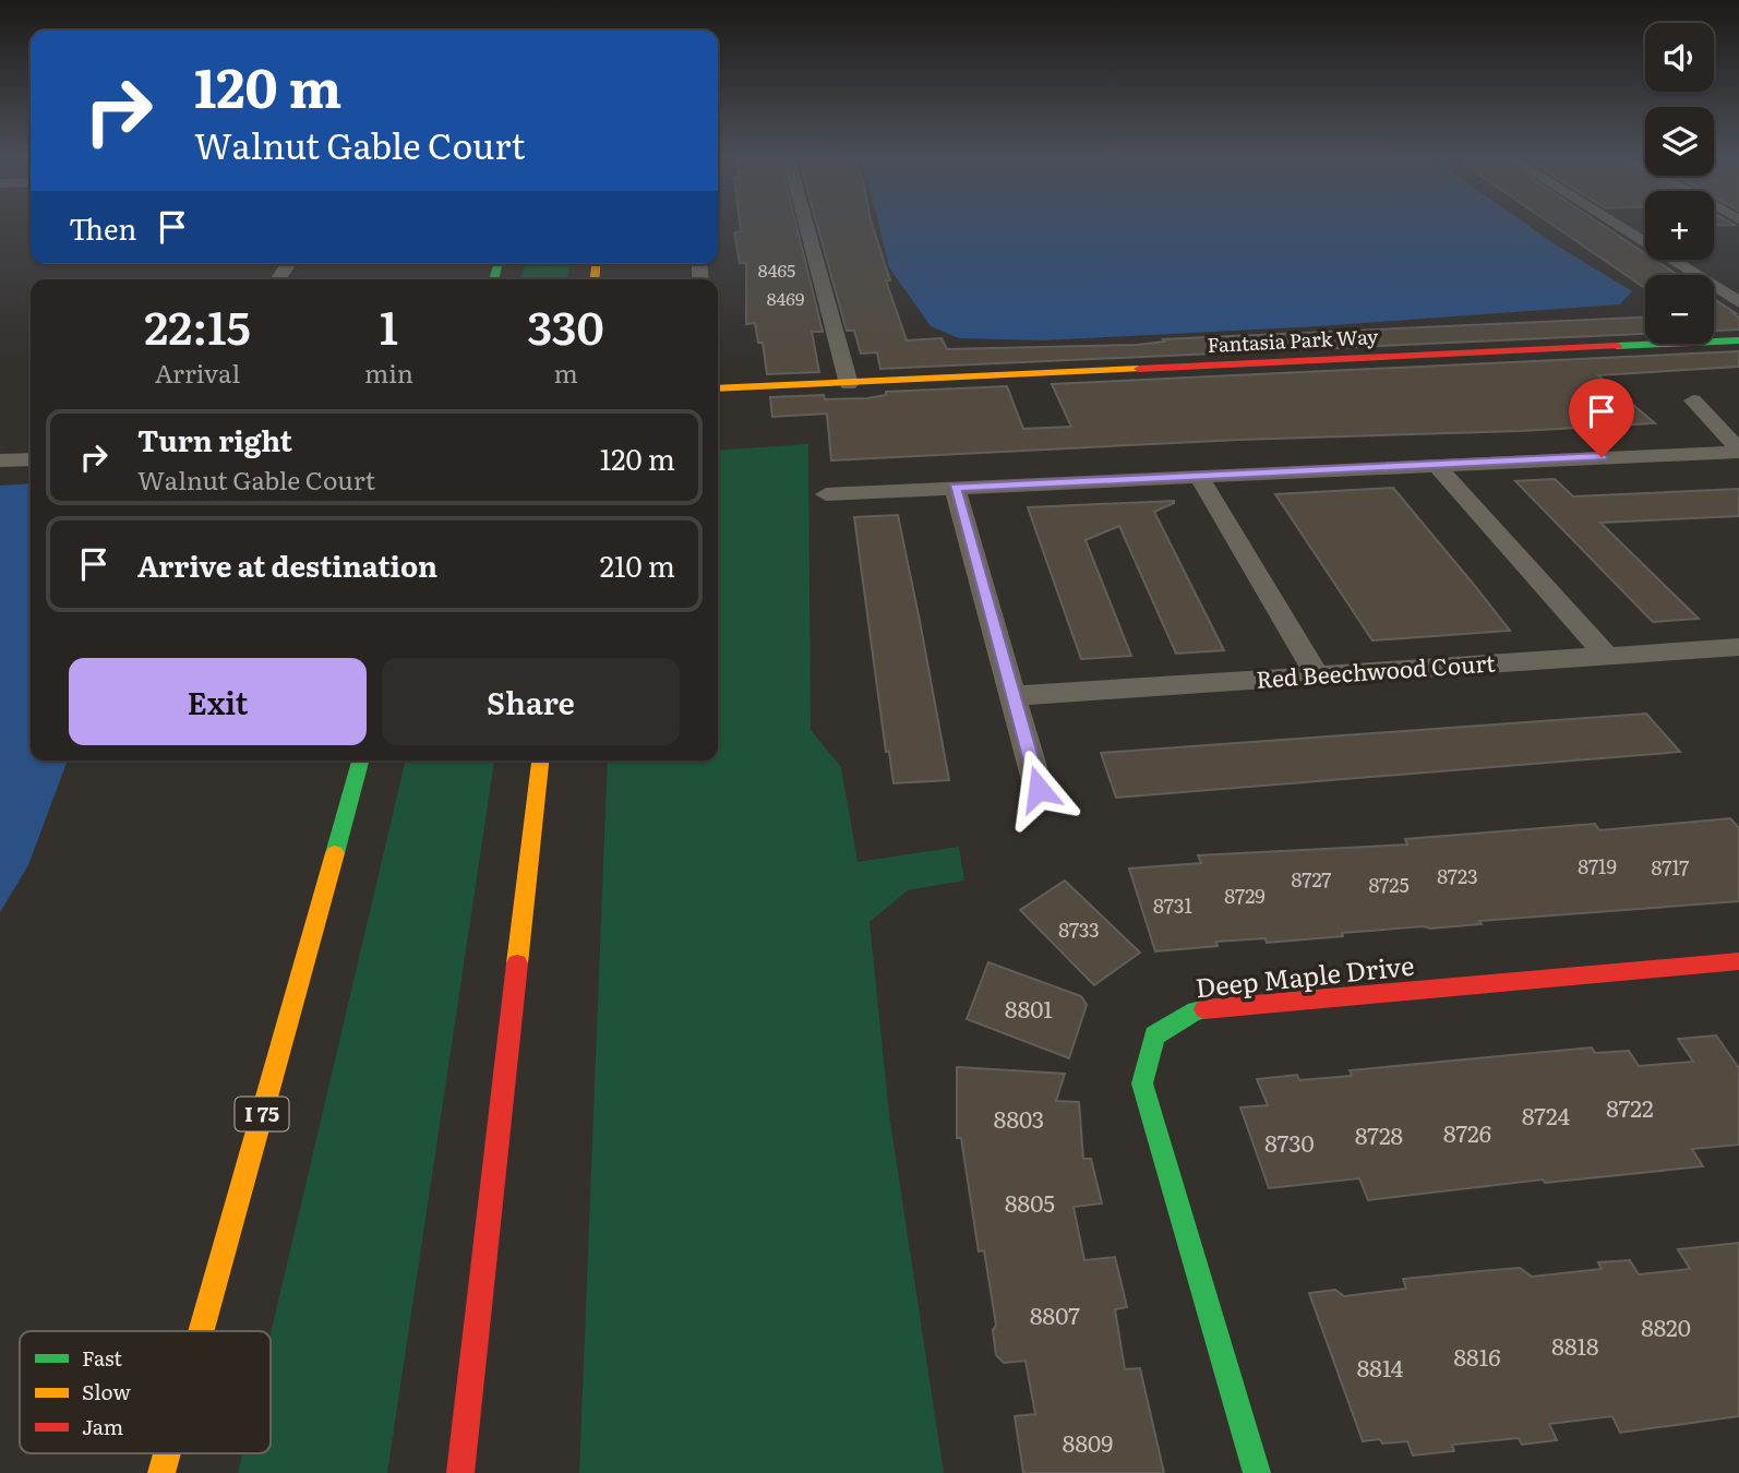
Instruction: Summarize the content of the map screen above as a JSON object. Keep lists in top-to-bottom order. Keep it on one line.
{"streets":{"main road":["Fantasia Park Way","Deep Maple Drive","I 75"],"street":["Red Beechwood Court"]},"house_numbers":["8465","8469","8719","8717","8723","8727","8725","8729","8731","8733","8801","8722","8724","8803","8726","8728","8730","8805","8807","8820","8818","8816","8814","8809"],"legend":["Fast","Slow","Jam"],"page":{"map_buttons":["+","−"],"turn":["120 m","Walnut Gable Court"],"then":"Then","eta":["22:15","Arrival","1","min","330","m"],"list":[{"name":"Turn right","note":"Walnut Gable Court","value":"120 m"},{"name":"Arrive at destination","value":"210 m"}],"buttons":["Exit","Share"]}}
